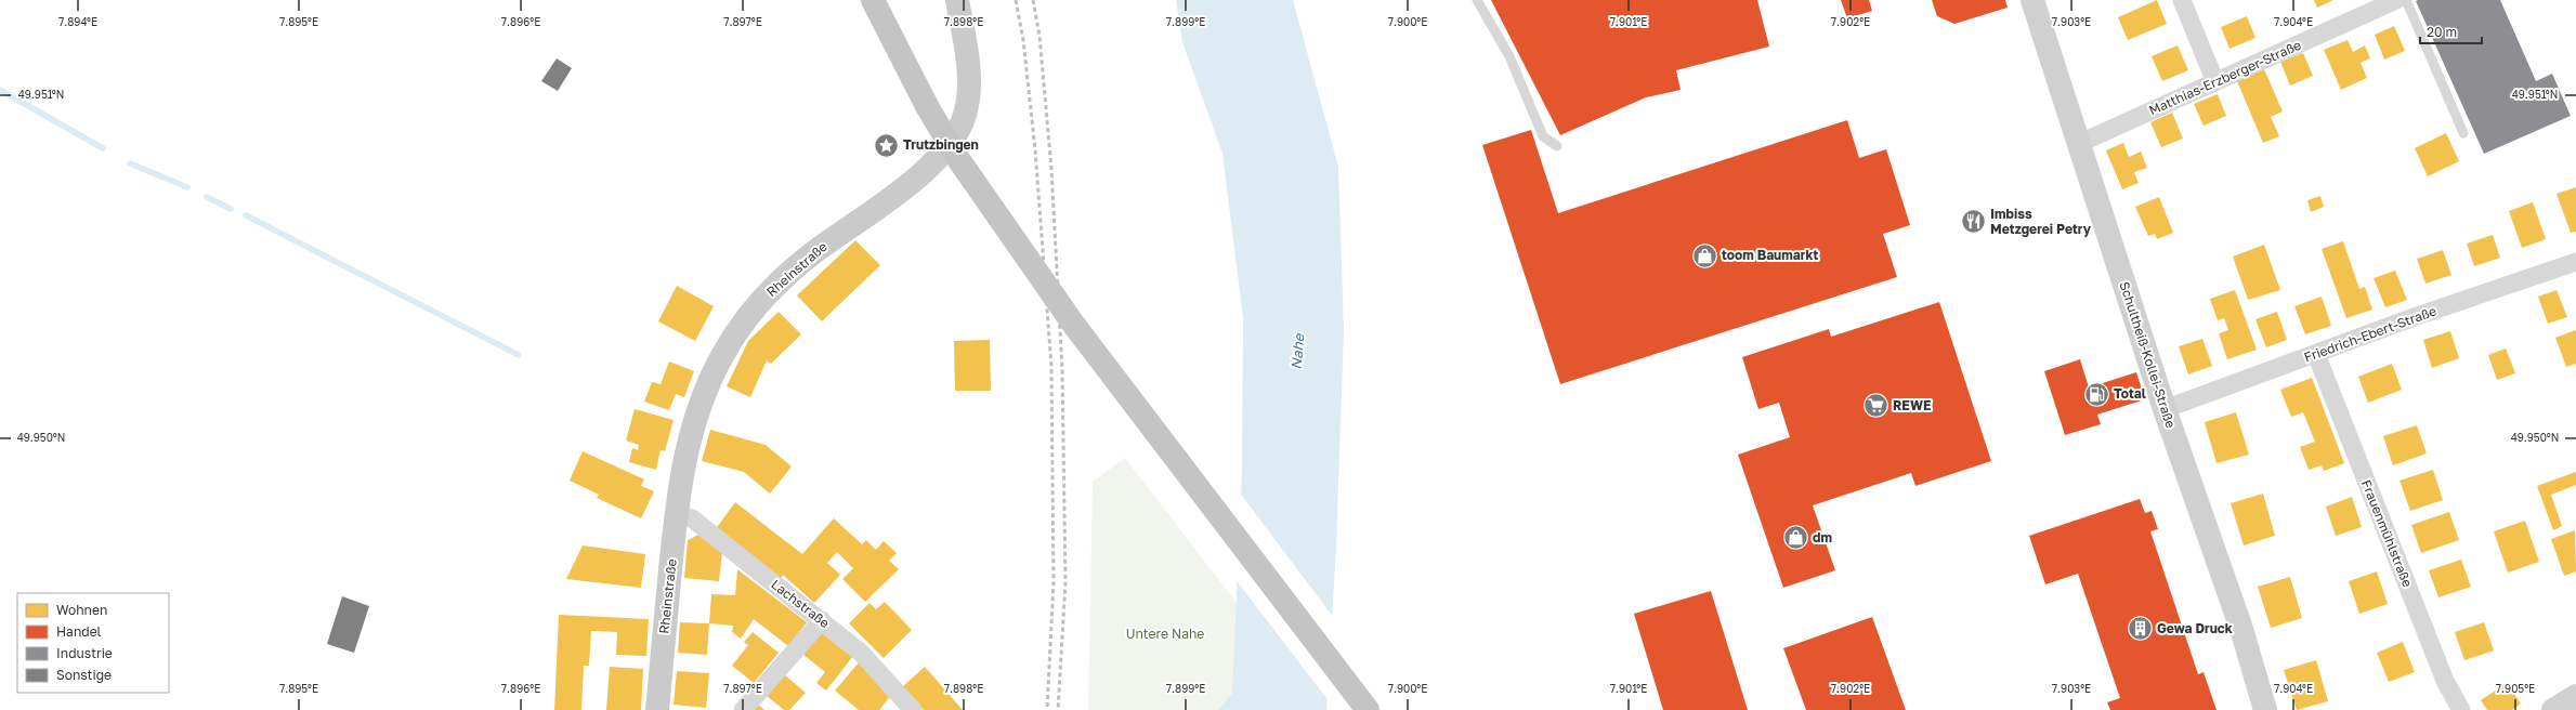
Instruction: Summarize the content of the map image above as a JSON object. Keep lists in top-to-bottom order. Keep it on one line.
{"streets":{"main road":["Rheinstraße","Schultheiß-Kollei-Straße"],"street":["Matthias-Erzberger-Straße","Friedrich-Ebert-Straße","Frauenmühlstraße","Lachstraße"]},"crossings":[["Matthias-Erzberger-Straße","Schultheiß-Kollei-Straße"],["Rheinstraße","Lachstraße"],["Friedrich-Ebert-Straße","Schultheiß-Kollei-Straße"],["Friedrich-Ebert-Straße","Frauenmühlstraße"]],"water":["Nahe"],"parks":["Untere Nahe"],"places":{"place":["Trutzbingen"],"restaurant":["Imbiss Metzgerei Petry"],"shop":["toom Baumarkt","dm"],"fuel station":["Total"],"supermarket":["REWE"],"building":["Gewa Druck"]},"legend":["Wohnen","Handel","Industrie","Sonstige"],"scale_bar":"20 m","coordinates":["7.894°E","7.895°E","7.896°E","7.897°E","7.898°E","7.899°E","7.900°E","7.901°E","7.902°E","7.903°E","7.904°E","49.951°N","49.950°N","7.905°E"]}
